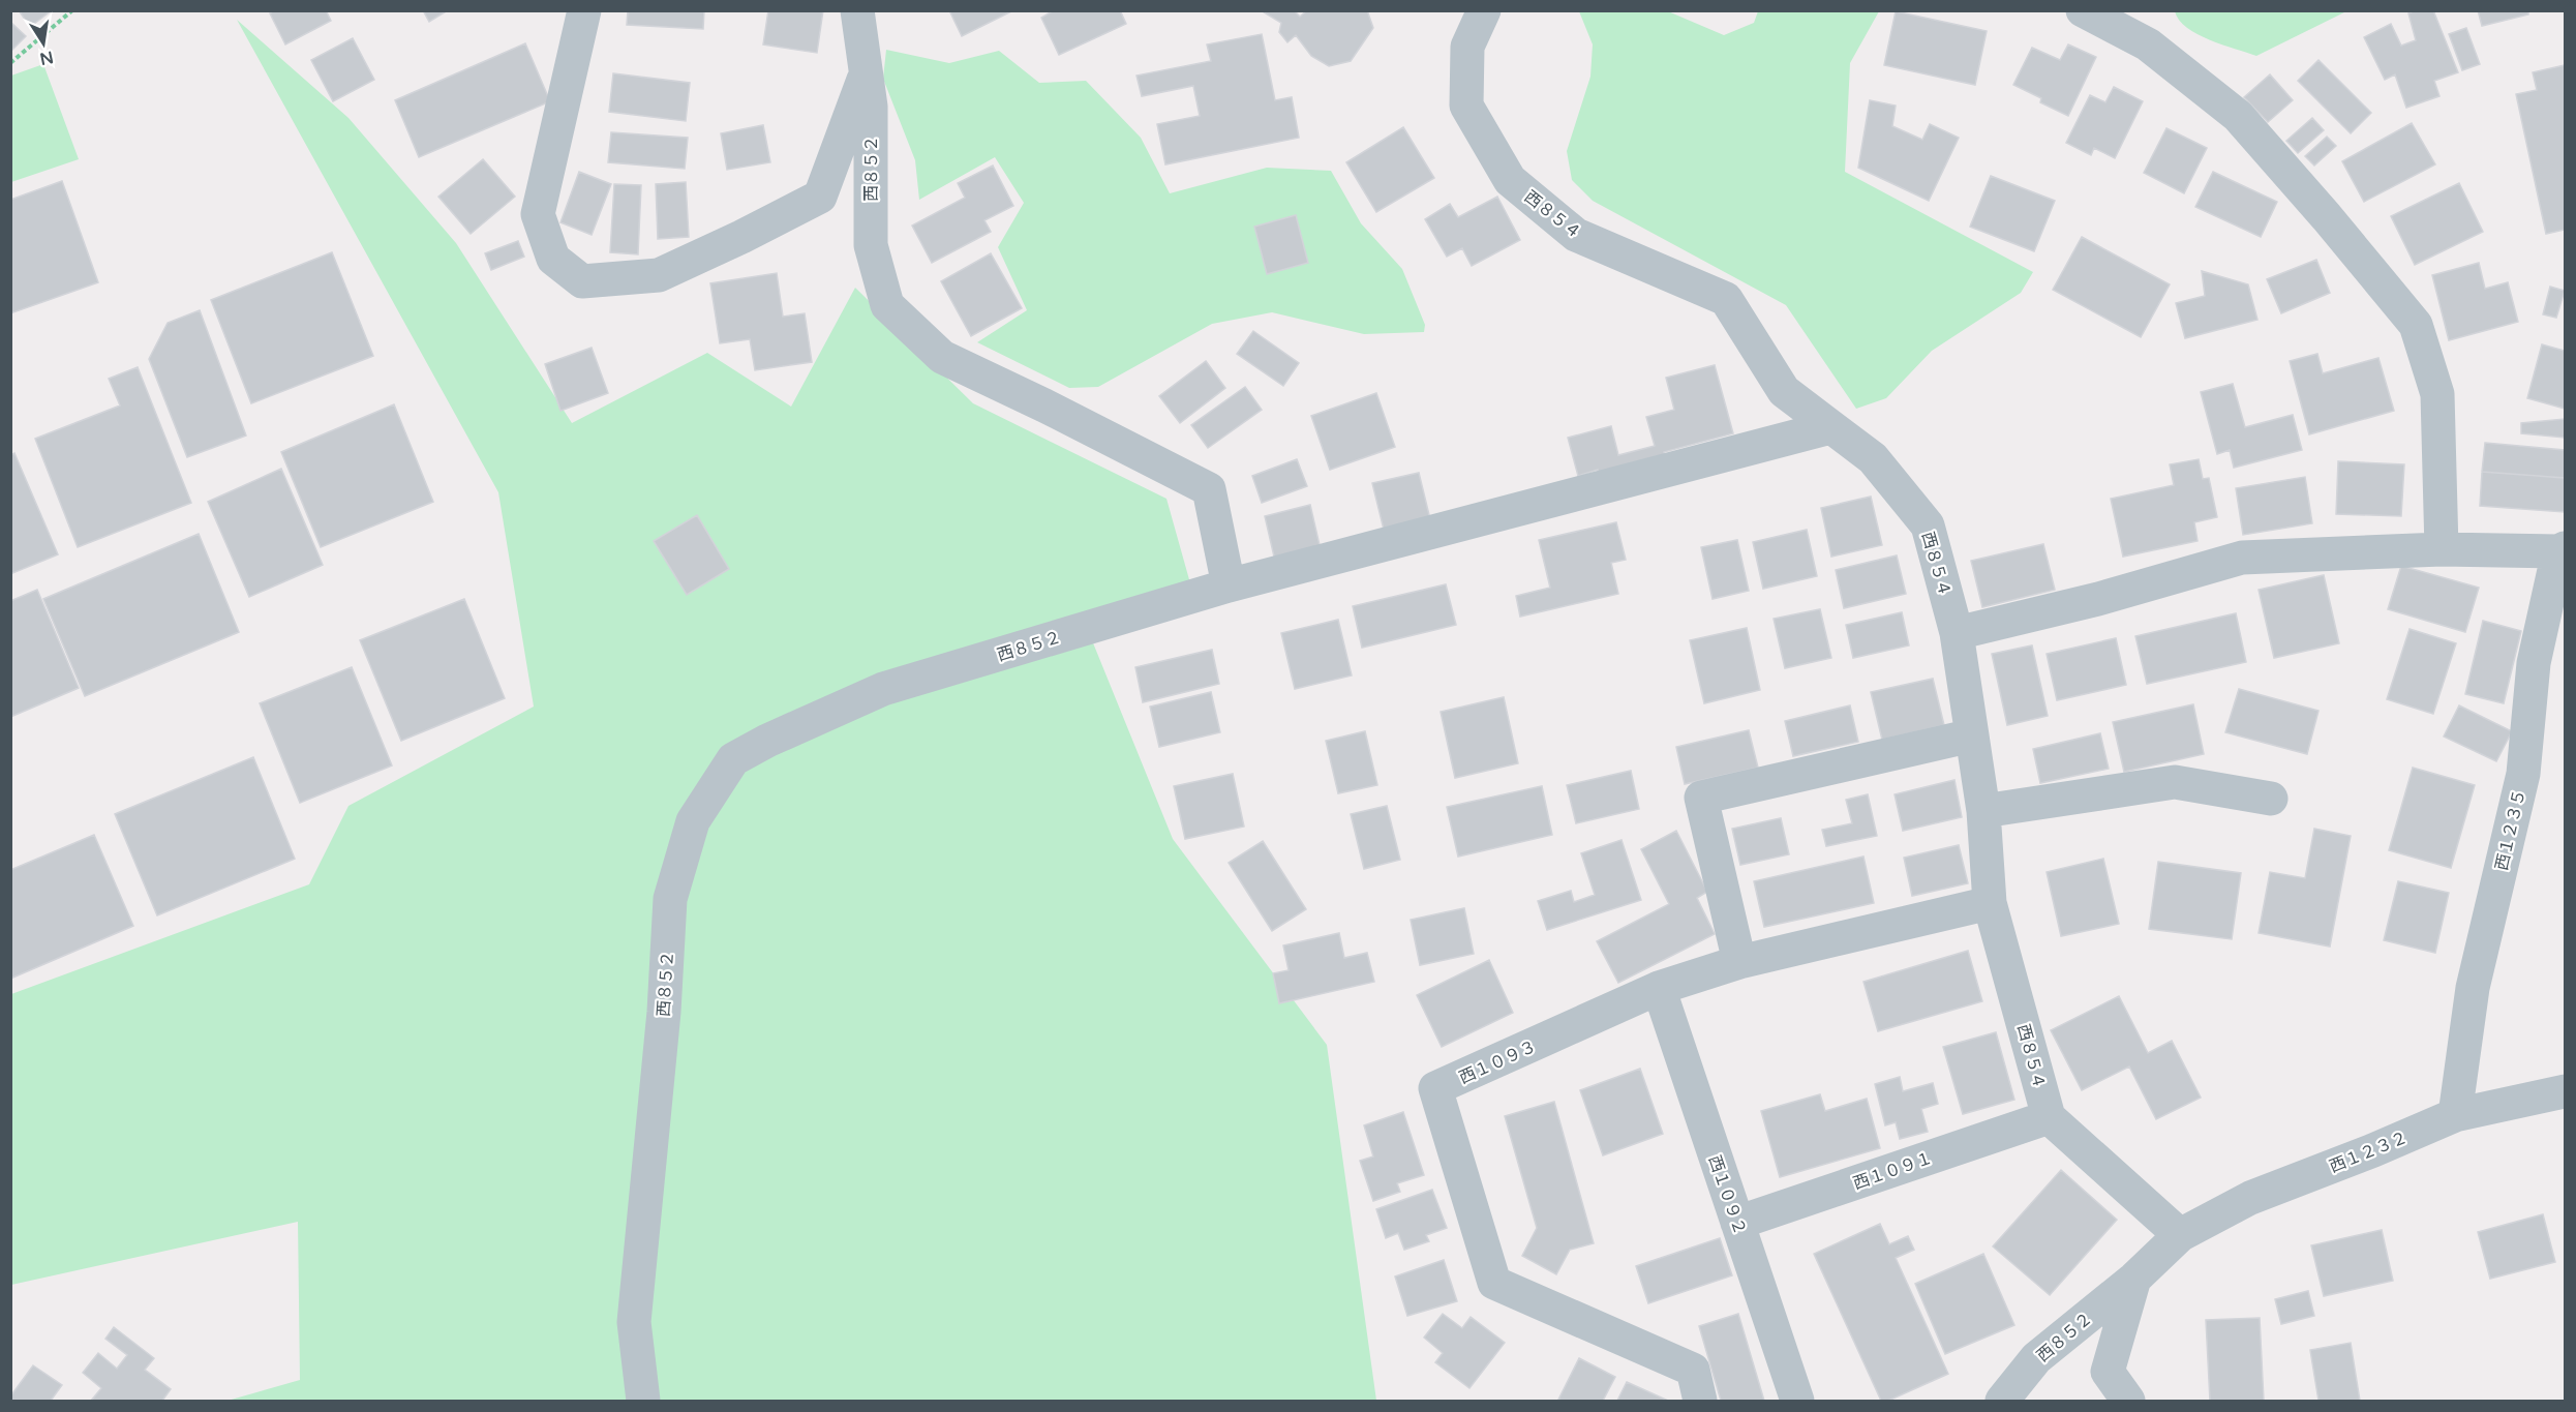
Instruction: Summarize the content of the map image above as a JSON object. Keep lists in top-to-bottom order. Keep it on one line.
{"streets":{"street":["西８５２","西８５４","西１２３５","西１０９３","西１２３２","西１０９１","西１０９２"]},"crossings":[["西８５２","西１２３２"],["西８５４","西１０９３"],["西８５４","西１０９１"],["西１２３５","西１２３２"],["西１０９３","西１０９２"],["西１０９１","西１０９２"]],"north":"bottom"}
